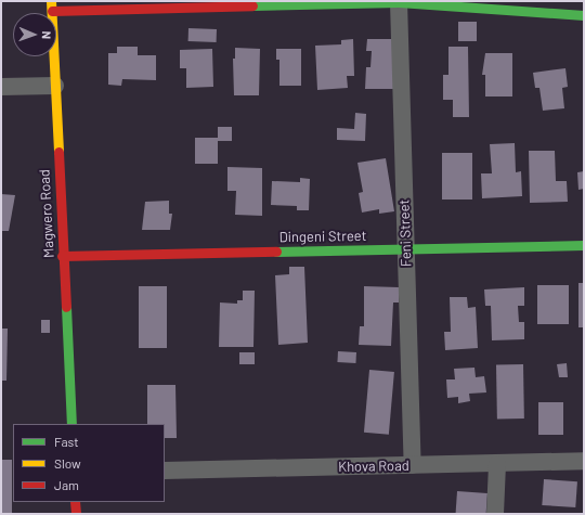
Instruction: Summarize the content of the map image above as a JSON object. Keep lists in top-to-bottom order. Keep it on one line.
{"streets":{"street":["Magwero Road","Feni Street","Dingeni Street","Khova Road"]},"crossings":[["Magwero Road","Dingeni Street"],["Feni Street","Dingeni Street"],["Feni Street","Khova Road"]],"legend":["Fast","Slow","Jam"],"north":"right"}
